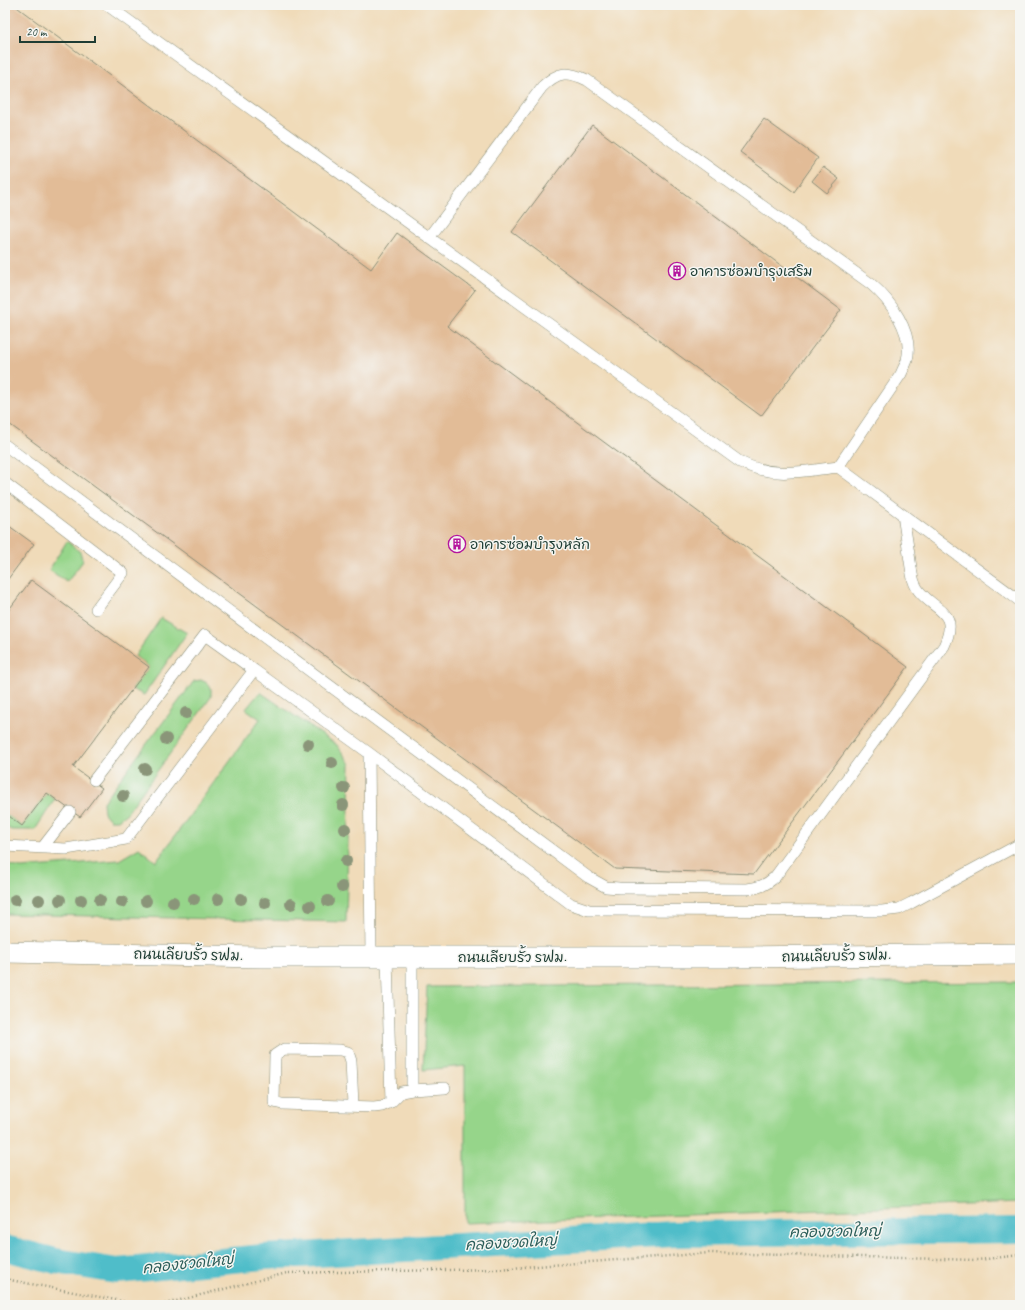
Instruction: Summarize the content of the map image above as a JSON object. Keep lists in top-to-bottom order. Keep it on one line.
{"streets":{"street":["ถนนเลียบรั้ว รฟม."]},"water":["คลองชวดใหญ่"],"places":{"building":["อาคารซ่อมบำรุงเสริม","อาคารซ่อมบำรุงหลัก"]},"scale_bar":"20 m"}
